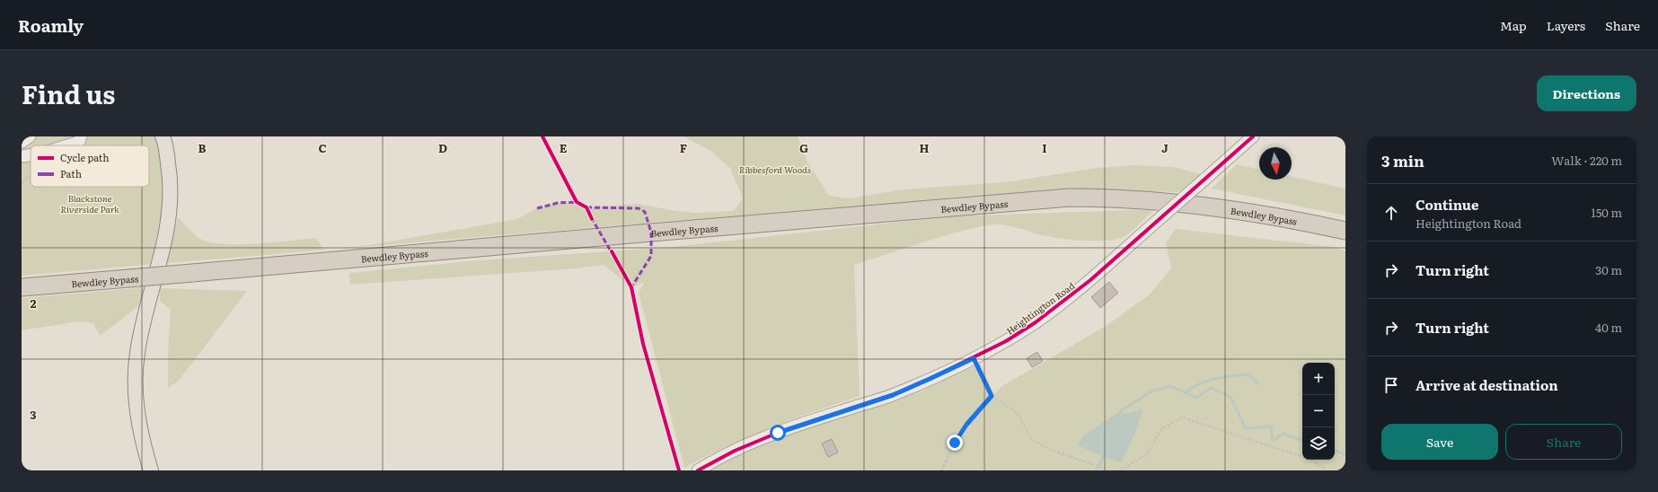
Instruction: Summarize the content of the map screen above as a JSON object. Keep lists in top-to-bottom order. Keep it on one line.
{"streets":{"highway":["Bewdley Bypass"],"street":["Heightington Road"]},"parks":["Ribbesford Woods","Blackstone Riverside Park"],"legend":["Cycle path","Path"],"north":"bottom","page":{"header":"Roamly","nav":["Map","Layers","Share"],"title":"Find us","buttons":["Directions",["Save","Share"]],"heading":["3 min","Walk · 220 m"],"list":[["Continue","Heightington Road","150 m"],["Turn right","30 m"],["Turn right","40 m"],"Arrive at destination"],"map_buttons":["+","−"]},"grid":{"columns":["B","C","D","E","F","G","H","I","J"],"rows":["2","3"]}}
